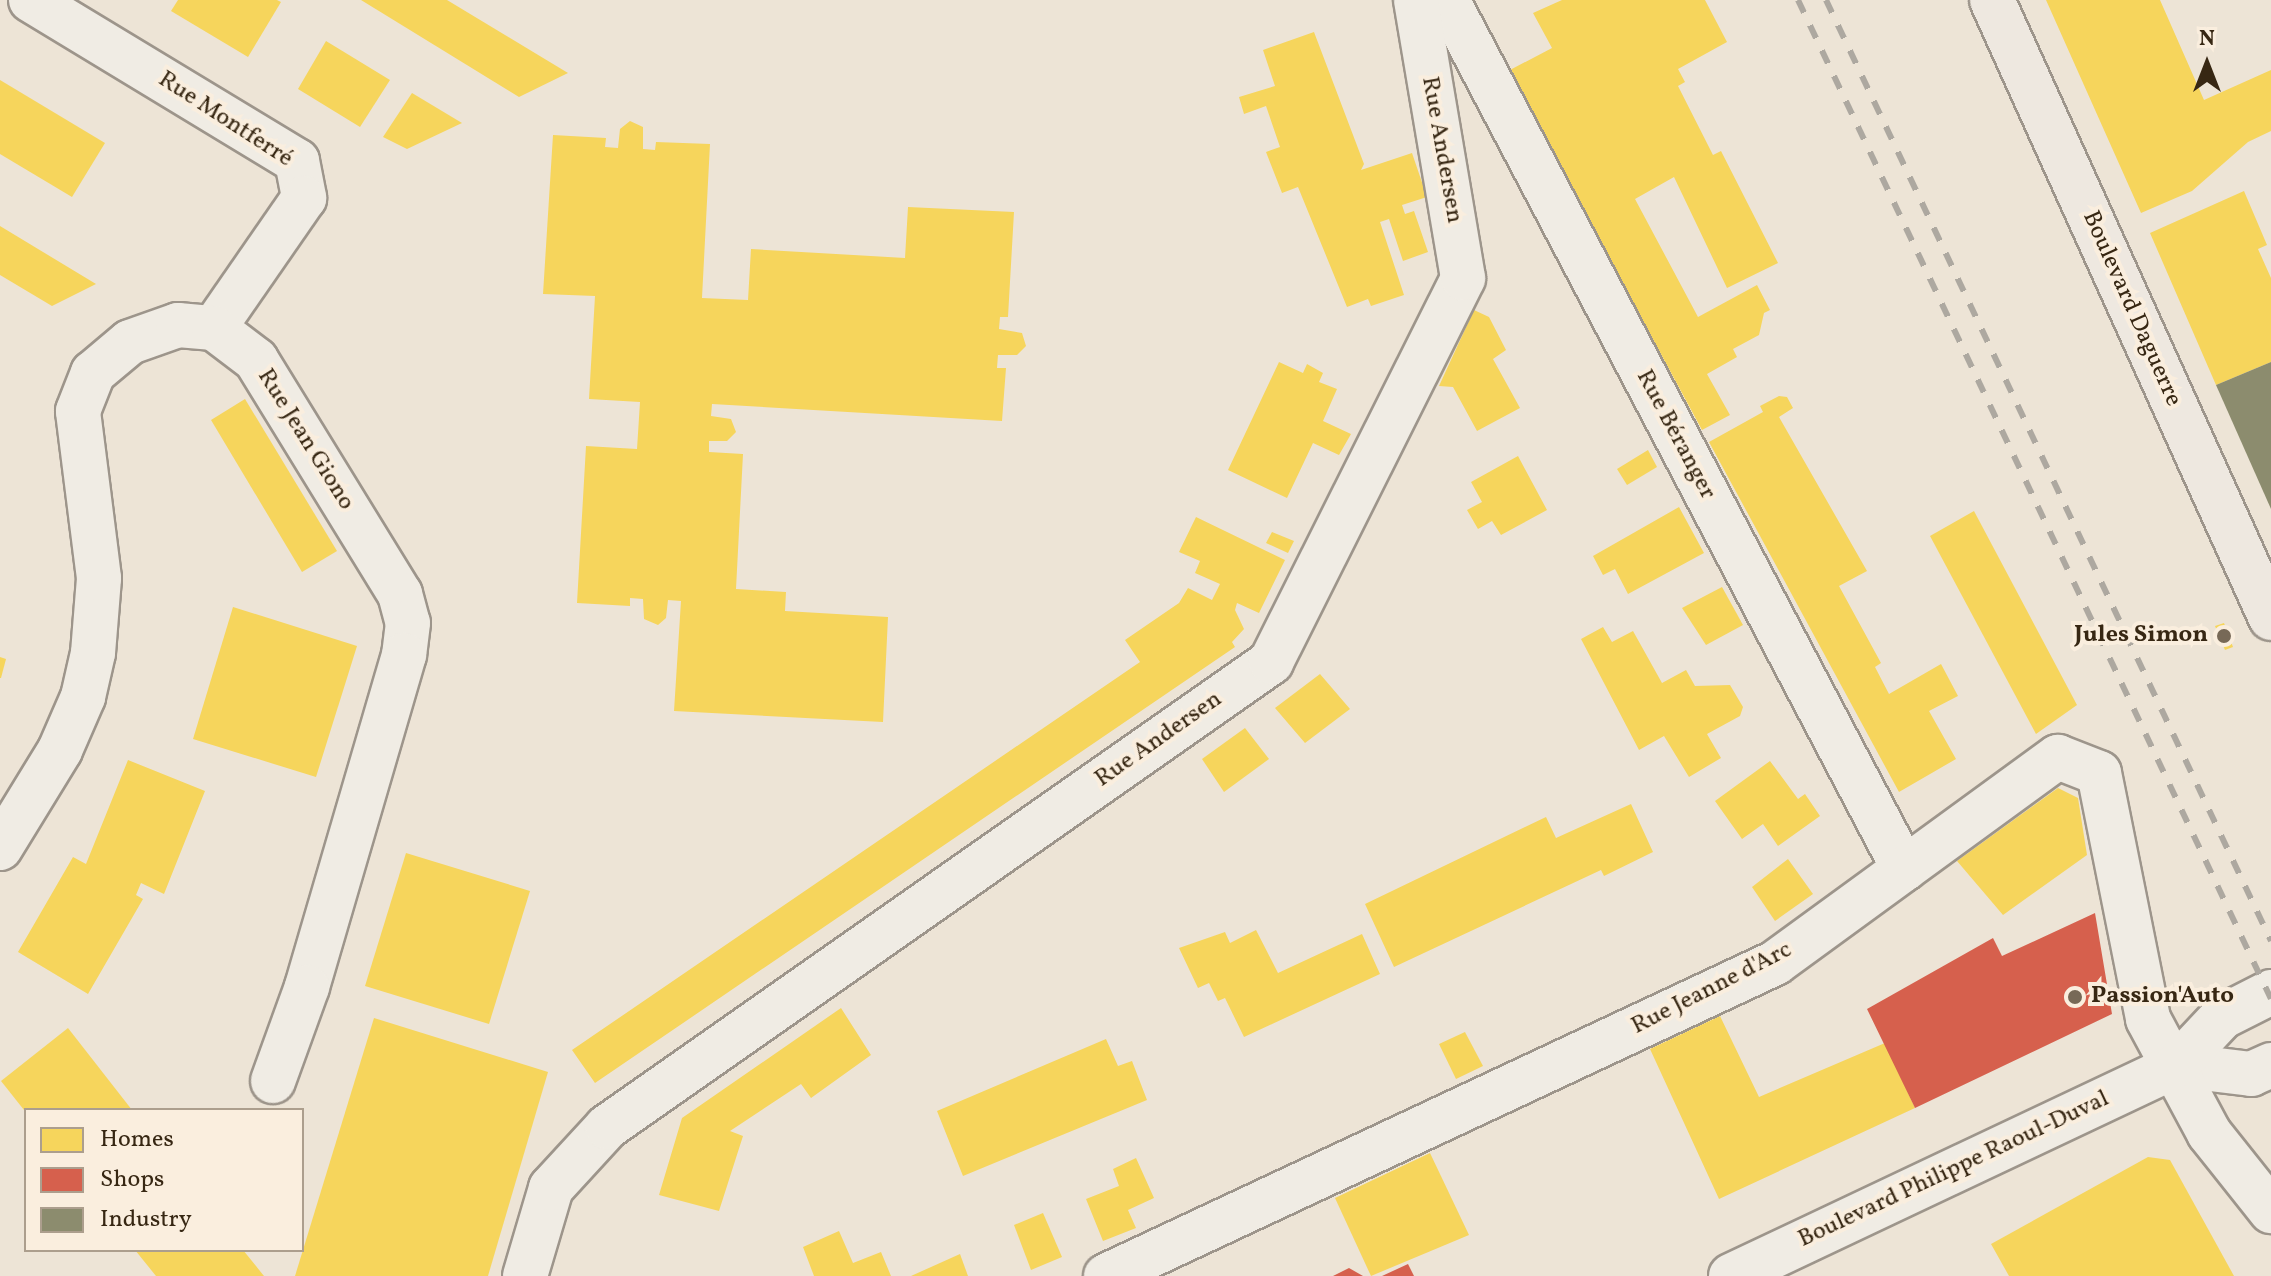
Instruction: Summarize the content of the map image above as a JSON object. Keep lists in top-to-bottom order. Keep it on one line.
{"streets":{"main road":["Boulevard Daguerre"],"street":["Rue Montferré","Rue Andersen","Rue Béranger","Rue Jean Giono","Rue Jeanne d'Arc","Boulevard Philippe Raoul-Duval"]},"crossings":[["Rue Montferré","Rue Jean Giono"],["Rue Béranger","Rue Jeanne d'Arc"],["Rue Jeanne d'Arc","Boulevard Philippe Raoul-Duval"]],"places":["Jules Simon","Passion'Auto"],"legend":["Homes","Shops","Industry"],"north":"top"}
